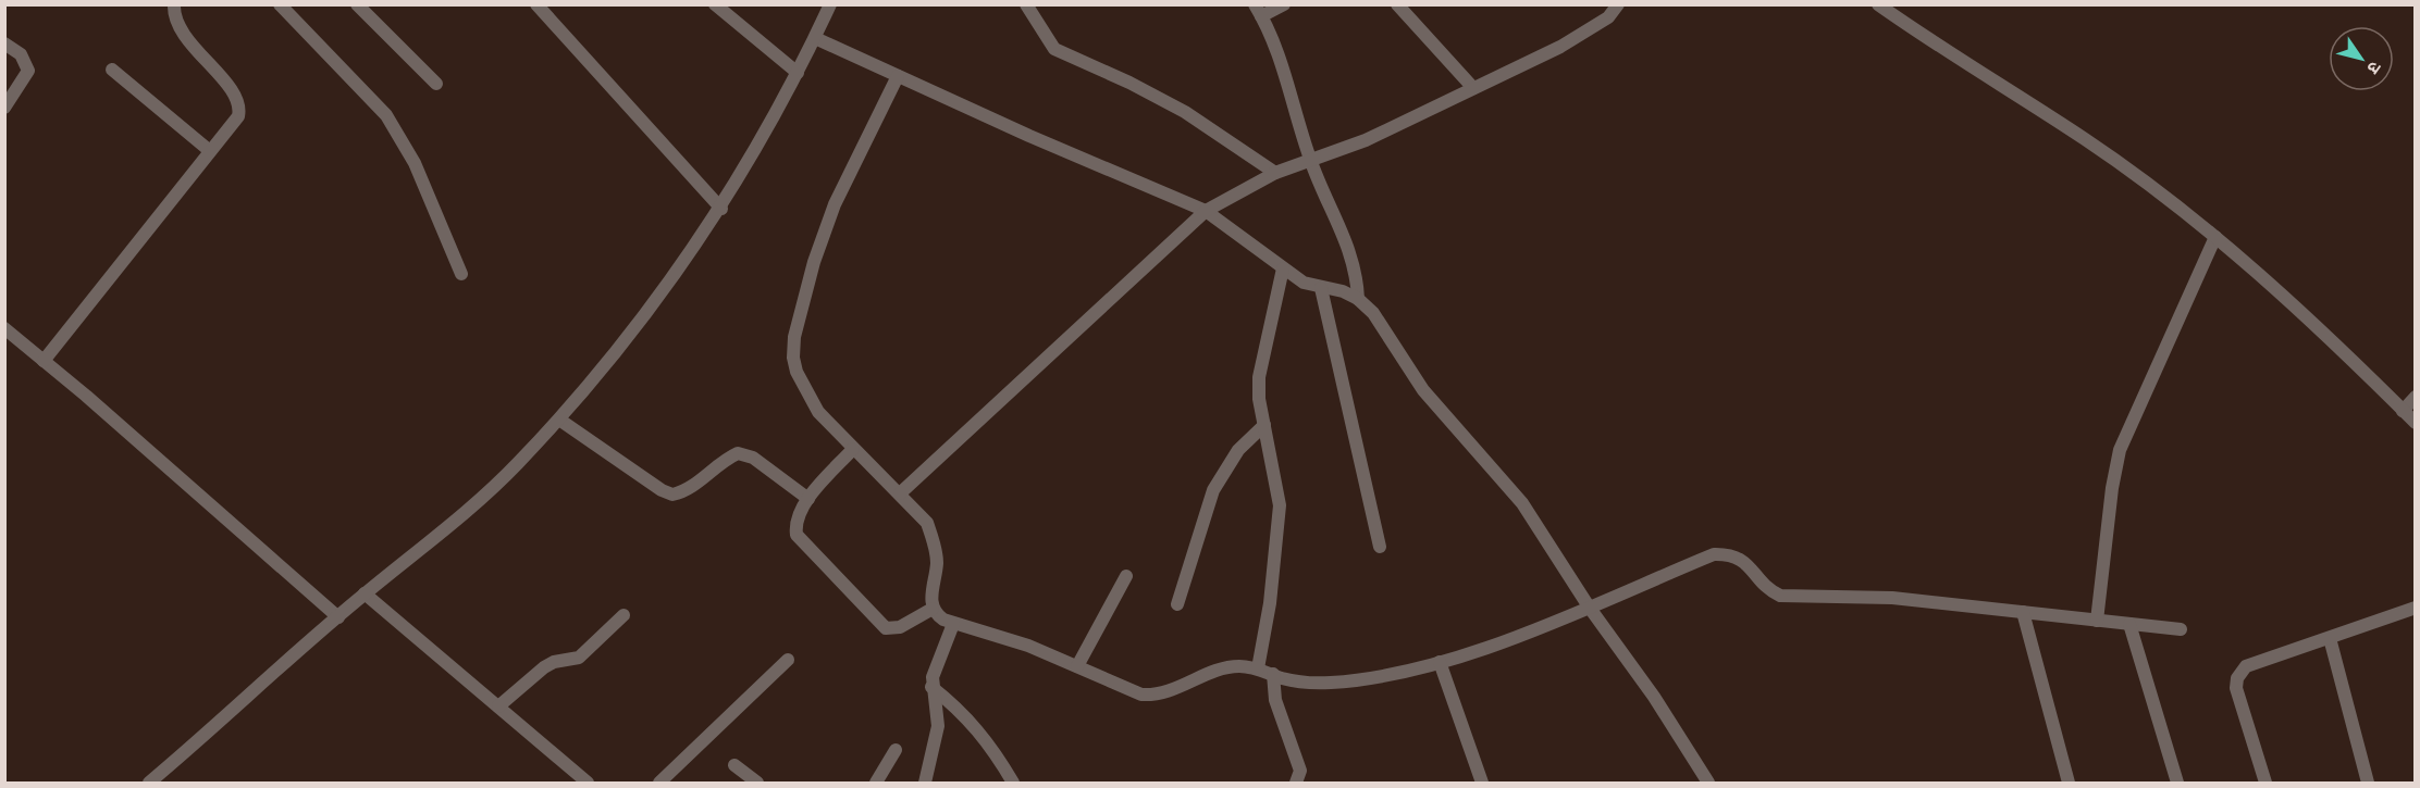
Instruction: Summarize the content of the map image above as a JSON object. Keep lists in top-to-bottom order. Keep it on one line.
{"north":"bottom right"}
